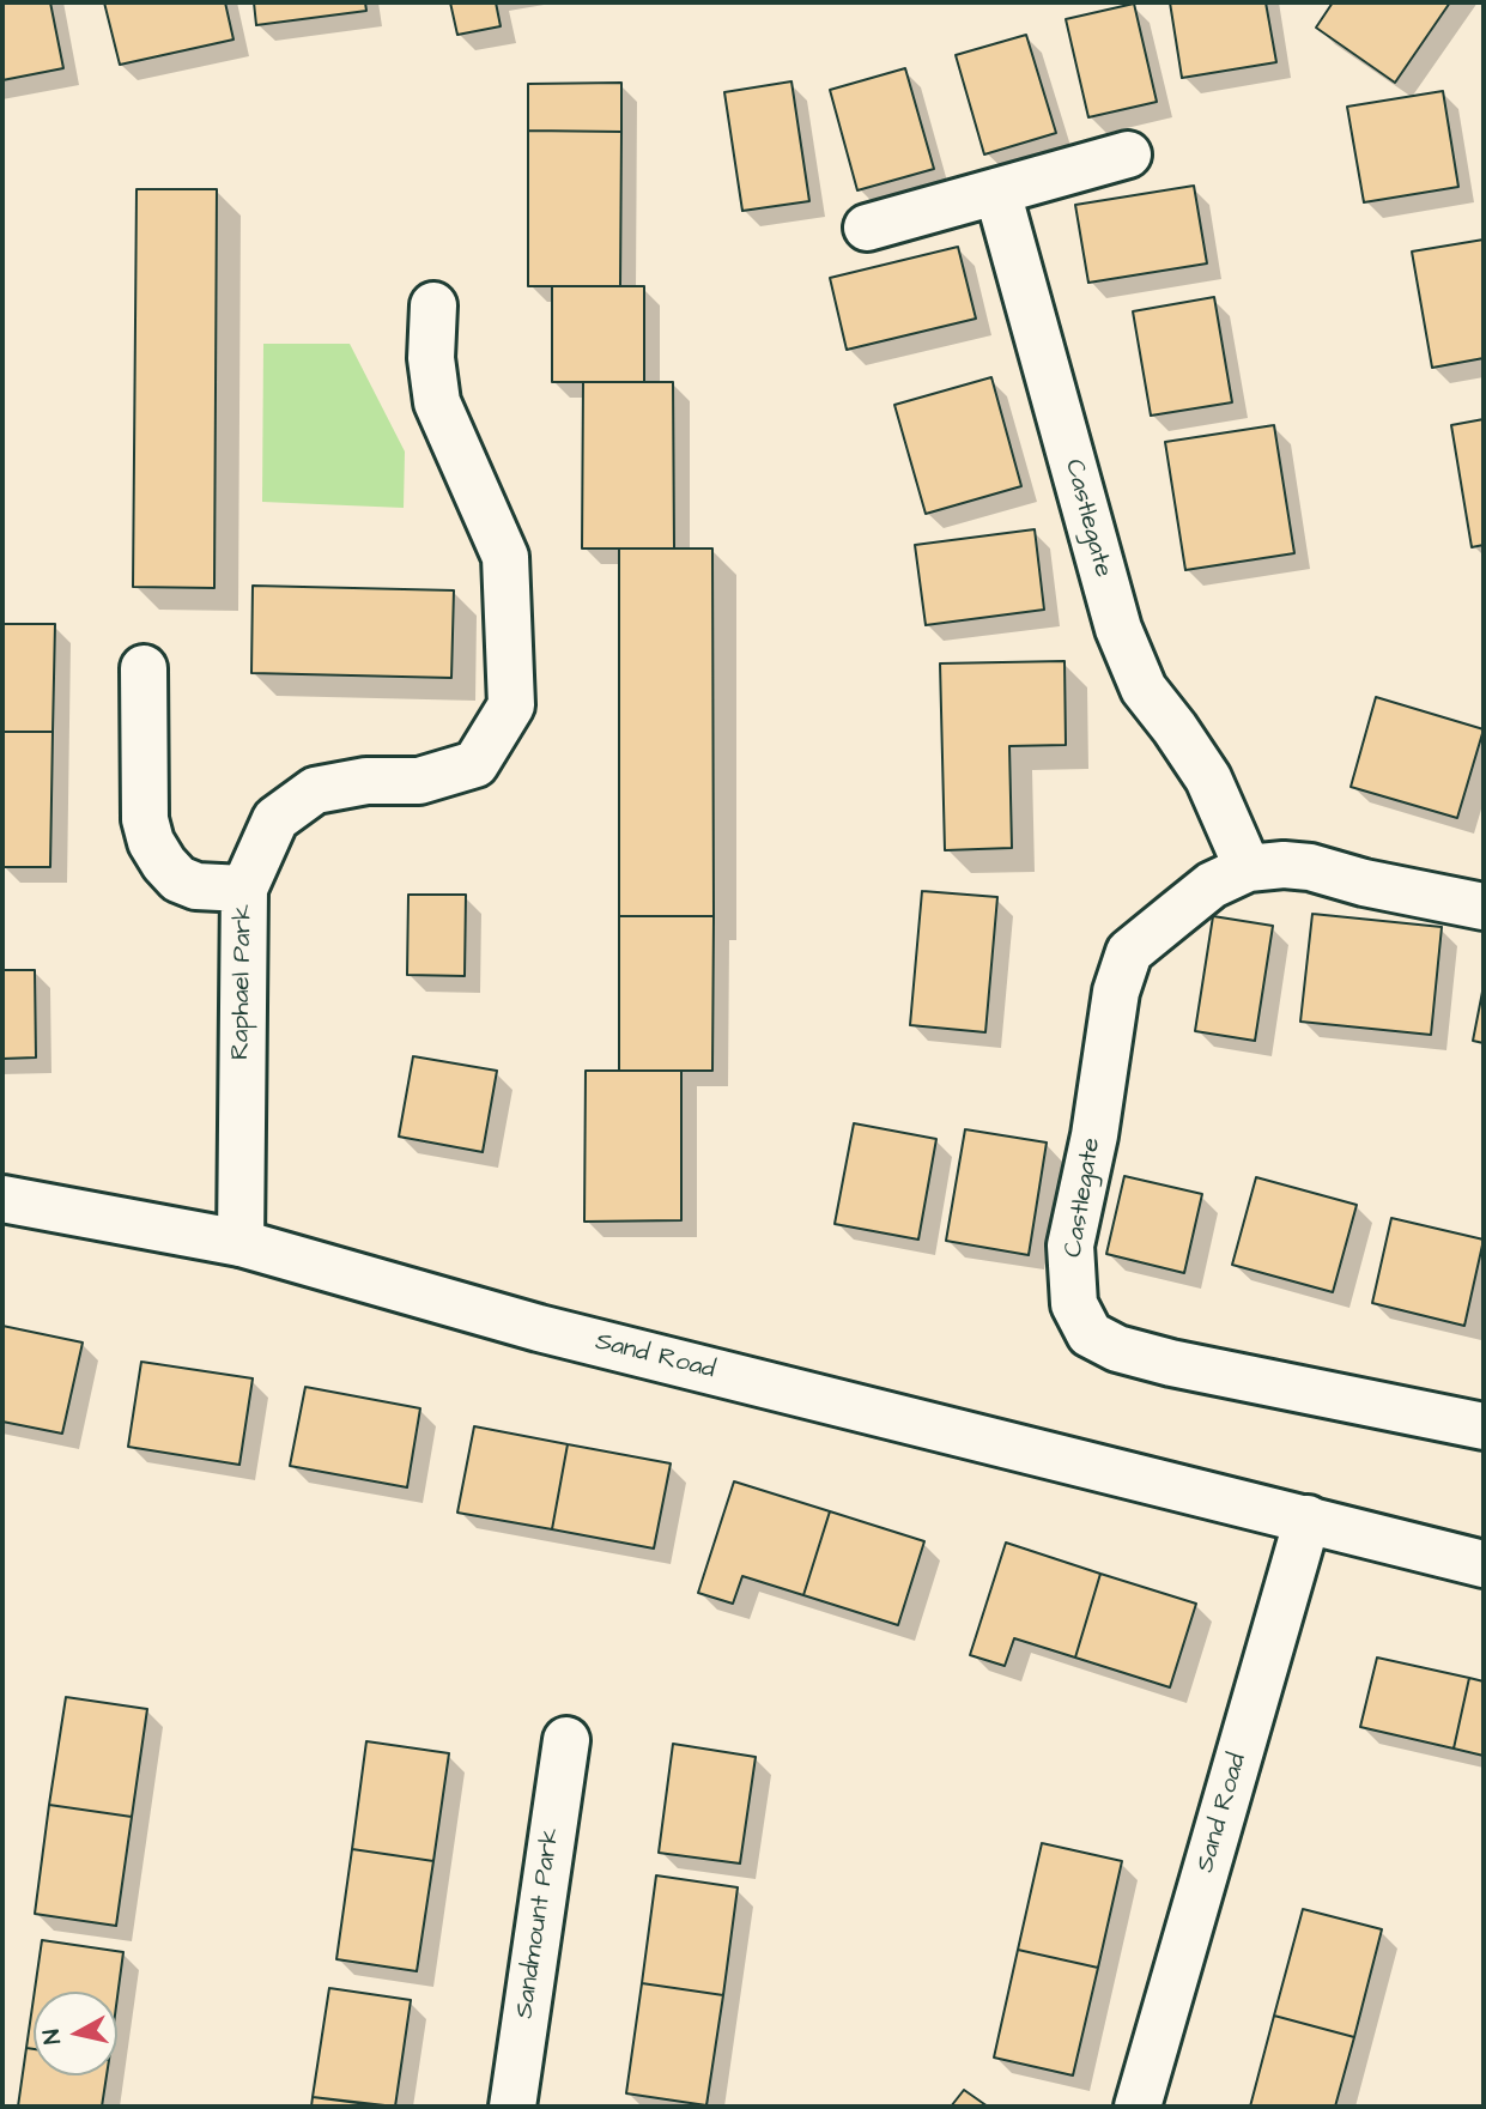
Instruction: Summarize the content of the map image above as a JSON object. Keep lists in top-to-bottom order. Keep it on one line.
{"streets":{"street":["Castlegate","Raphael Park","Sand Road","Sandmount Park"]},"crossings":[["Raphael Park","Sand Road"]],"north":"left"}
